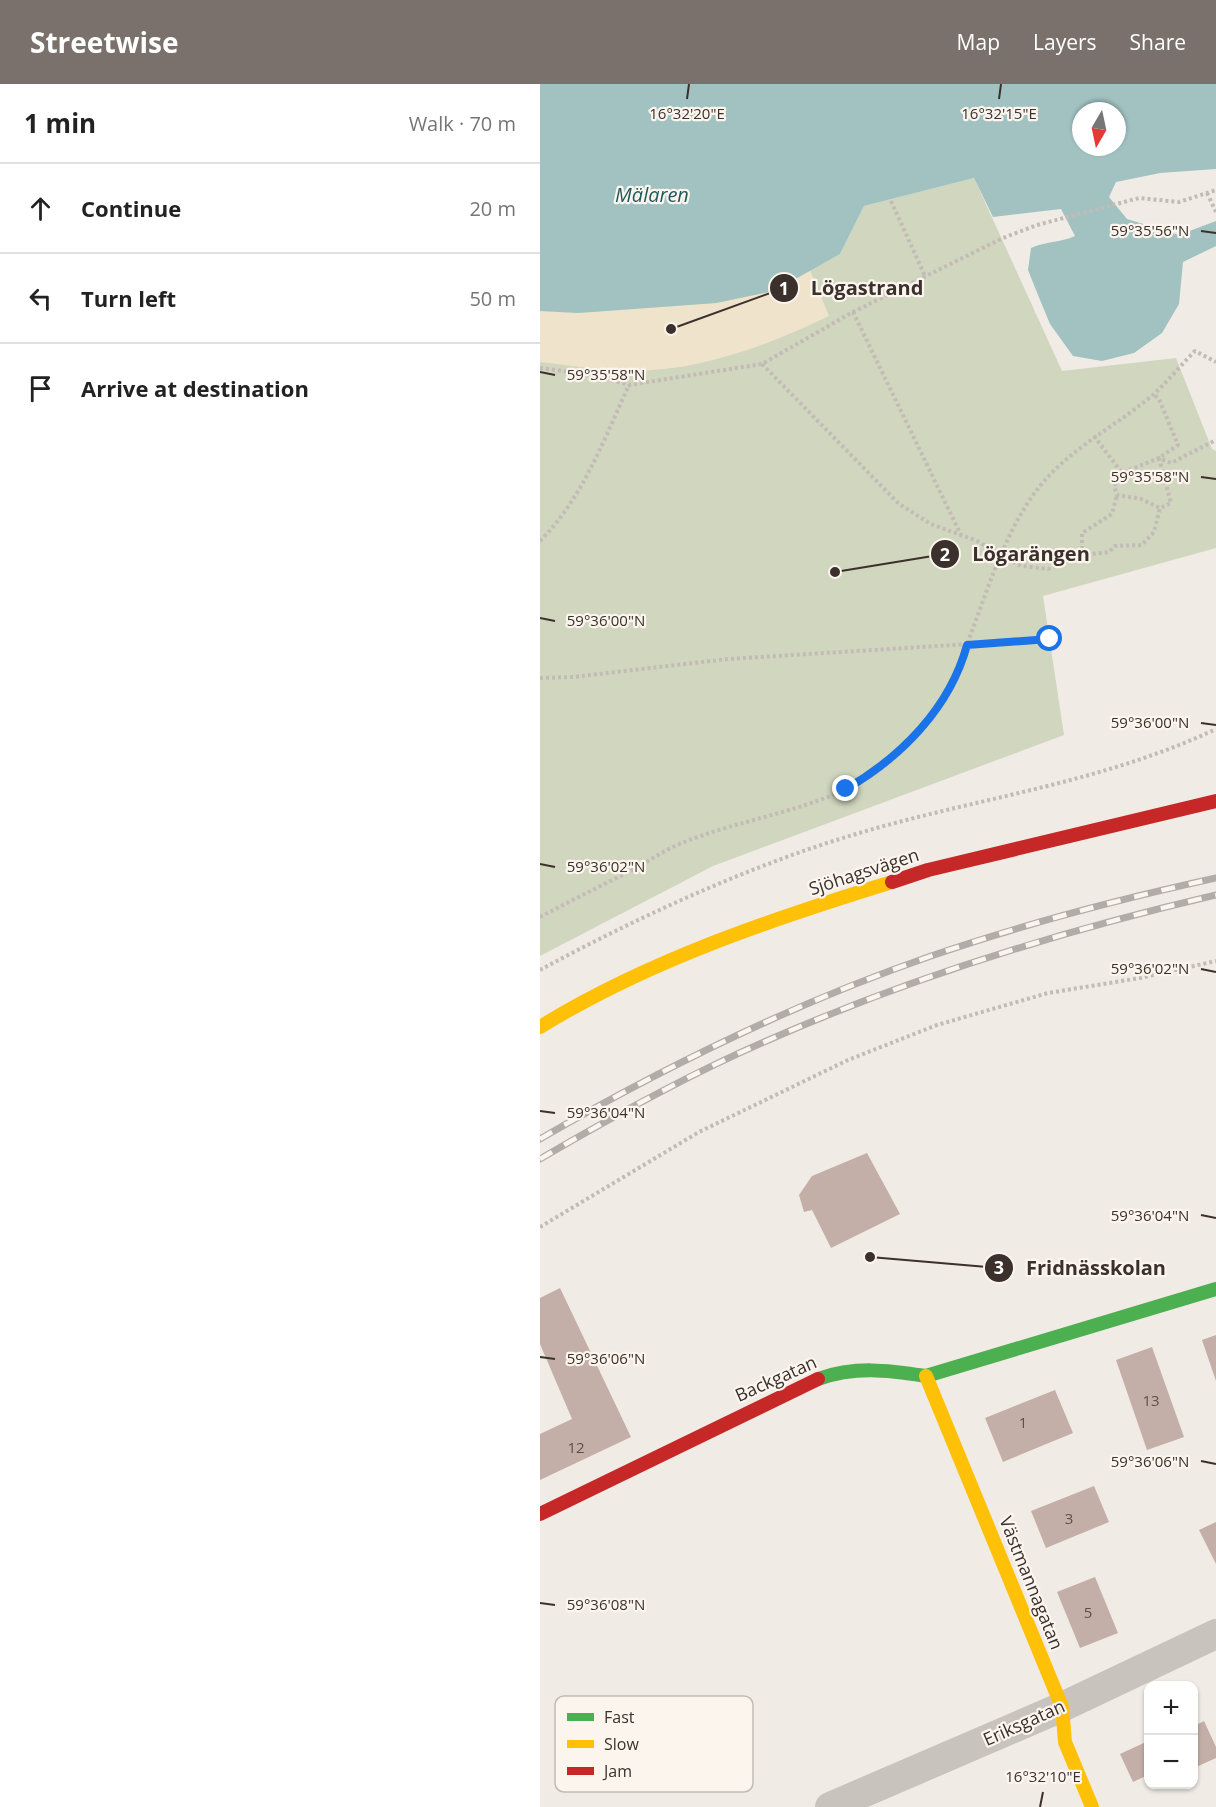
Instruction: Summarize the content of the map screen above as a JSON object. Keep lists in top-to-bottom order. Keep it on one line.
{"streets":{"street":["Sjöhagsvägen","Backgatan","Västmannagatan","Eriksgatan"]},"crossings":[["Backgatan","Västmannagatan"],["Västmannagatan","Eriksgatan"]],"water":["Mälaren"],"places":["Lögastrand","Lögarängen","Fridnässkolan"],"house_numbers":["13","1","12","3","5"],"legend":["Fast","Slow","Jam"],"north":"bottom","page":{"header":"Streetwise","nav":["Map","Layers","Share"],"heading":["1 min","Walk · 70 m"],"list":[["Continue","20 m"],["Turn left","50 m"],"Arrive at destination"],"map_buttons":["+","−"]},"coordinates":["16°32'20\"E","16°32'15\"E","59°35'56\"N","59°35'58\"N","59°36'00\"N","59°36'02\"N","59°36'04\"N","59°36'06\"N","59°36'08\"N","16°32'10\"E"]}
